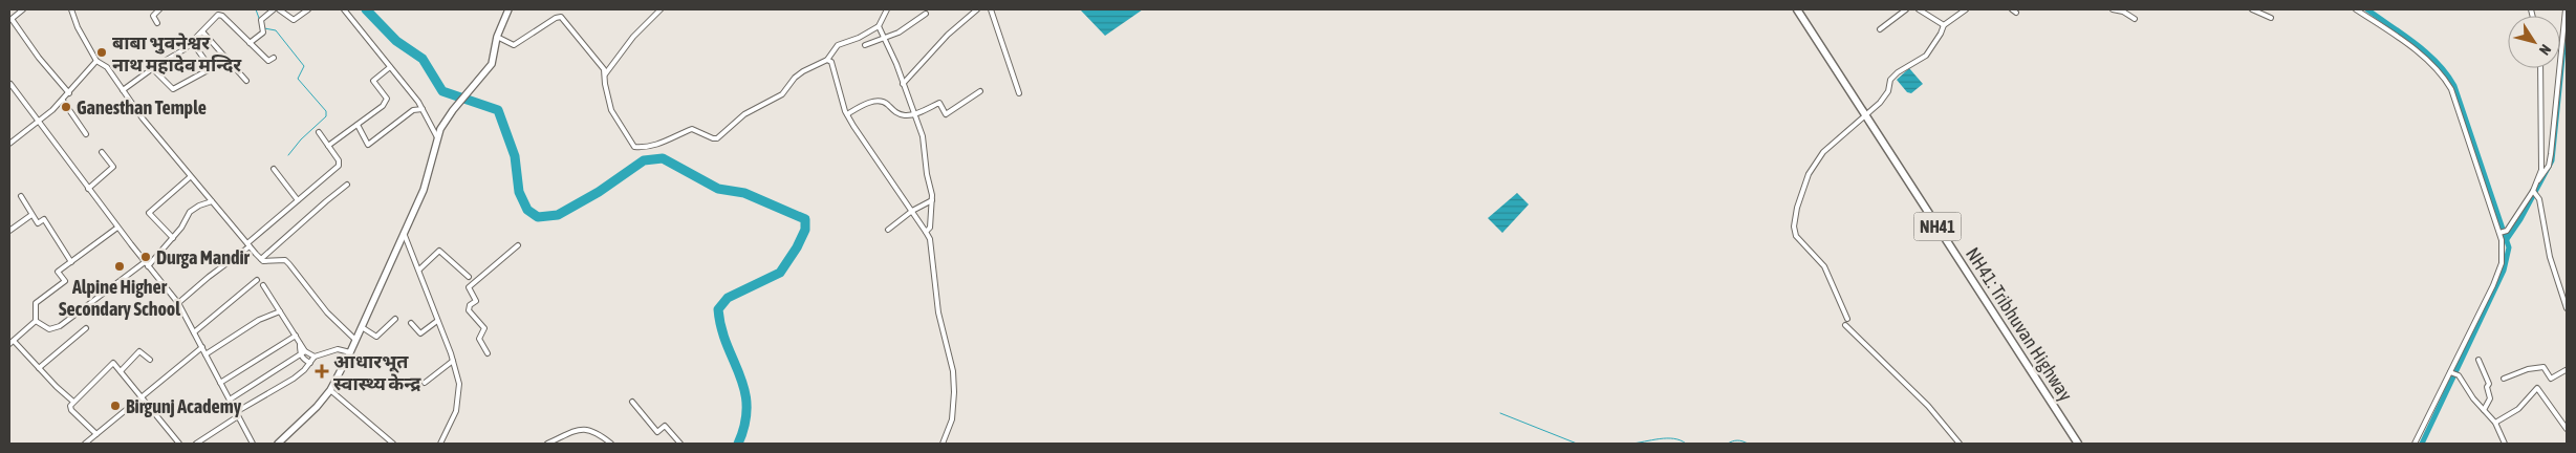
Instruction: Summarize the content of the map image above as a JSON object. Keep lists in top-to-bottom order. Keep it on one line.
{"streets":{"highway":["NH41","NH41: Tribhuvan Highway"]},"places":{"other":["बाबा भुवनेश्वर नाथ महादेव मन्दिर","Ganesthan Temple","Durga Mandir","Alpine Higher Secondary School","Birgunj Academy"],"health":["आधारभूत स्वास्थ्य केन्द्र"]},"north":"bottom right"}
